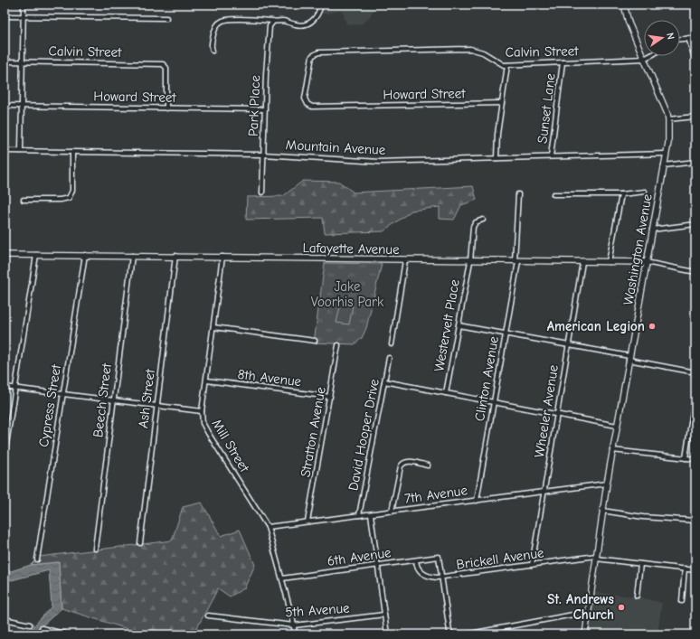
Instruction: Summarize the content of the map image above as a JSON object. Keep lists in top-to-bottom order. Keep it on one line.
{"streets":{"main road":["Lafayette Avenue","Washington Avenue"],"street":["Calvin Street","Howard Street","Park Place","Sunset Lane","Mountain Avenue","Westervelt Place","8th Avenue","Clinton Avenue","Ash Street","Beech Street","Cypress Street","Wheeler Avenue","Stratton Avenue","David Hooper Drive","Mill Street","7th Avenue","6th Avenue","Brickell Avenue","5th Avenue"]},"crossings":[["Calvin Street","Howard Street"],["Calvin Street","Sunset Lane"],["Calvin Street","Washington Avenue"],["Howard Street","Park Place"],["Park Place","Mountain Avenue"],["Sunset Lane","Mountain Avenue"],["Mountain Avenue","Washington Avenue"],["Lafayette Avenue","Washington Avenue"],["Lafayette Avenue","Westervelt Place"],["Lafayette Avenue","Clinton Avenue"],["Lafayette Avenue","Ash Street"],["Lafayette Avenue","Beech Street"],["Lafayette Avenue","Cypress Street"],["Lafayette Avenue","Wheeler Avenue"],["Lafayette Avenue","Mill Street"],["Washington Avenue","7th Avenue"],["Washington Avenue","Brickell Avenue"],["8th Avenue","Stratton Avenue"],["8th Avenue","Mill Street"],["Clinton Avenue","7th Avenue"],["Wheeler Avenue","7th Avenue"],["Wheeler Avenue","Brickell Avenue"],["Stratton Avenue","7th Avenue"],["David Hooper Drive","7th Avenue"],["Mill Street","7th Avenue"],["Mill Street","6th Avenue"],["Mill Street","5th Avenue"],["6th Avenue","Brickell Avenue"]],"parks":["Jake Voorhis Park"],"places":["American Legion","St. Andrews Church"],"north":"right"}
